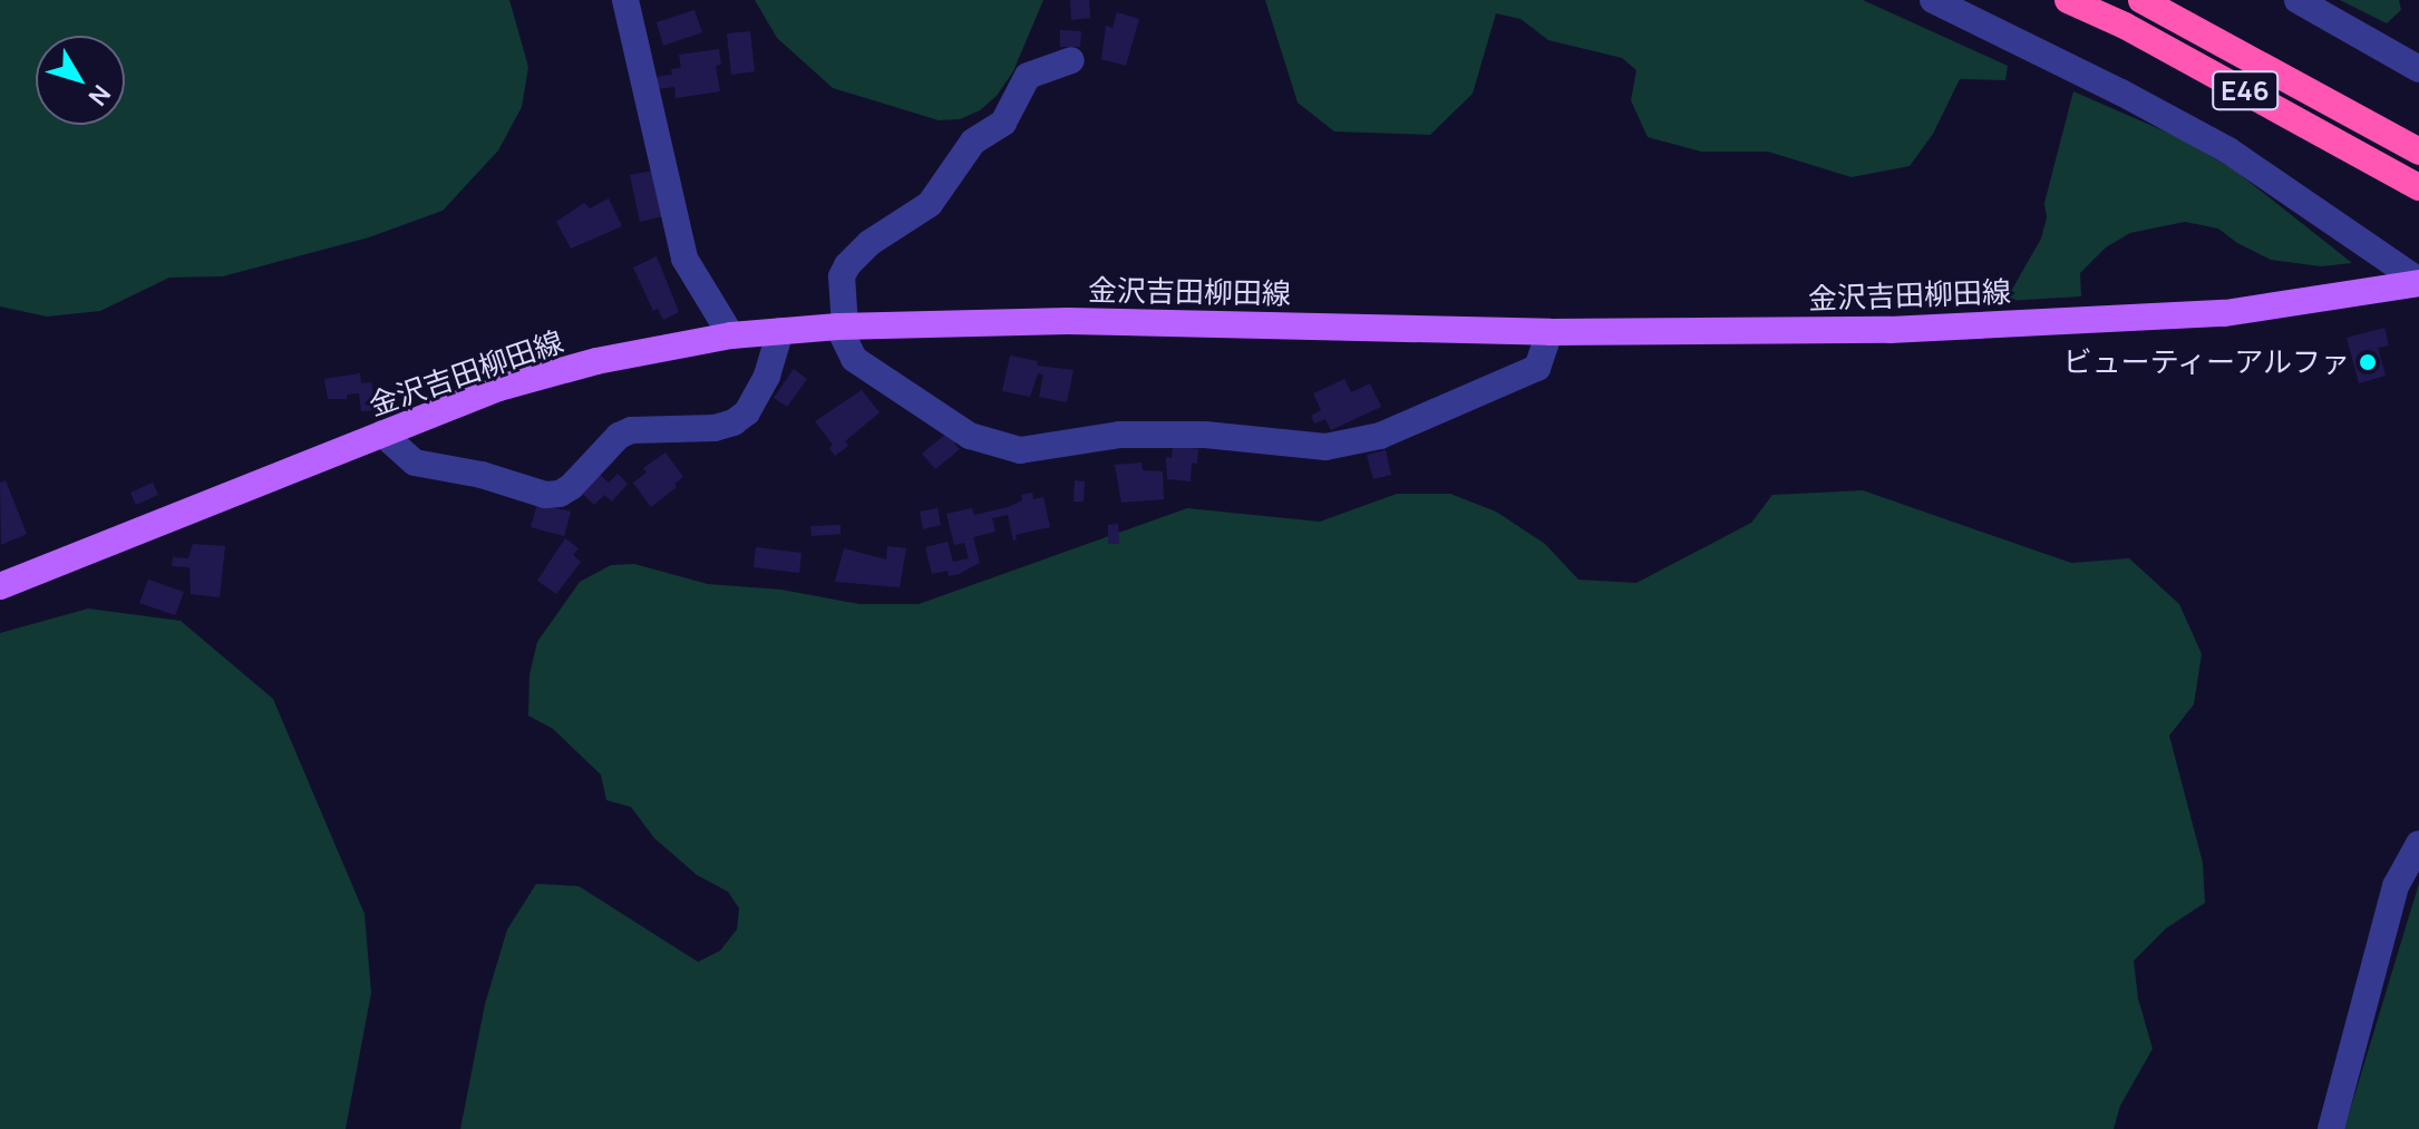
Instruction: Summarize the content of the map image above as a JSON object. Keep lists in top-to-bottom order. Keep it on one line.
{"streets":{"highway":["E46"],"main road":["金沢吉田柳田線"]},"places":["ビューティーアルファ"],"north":"bottom right"}
